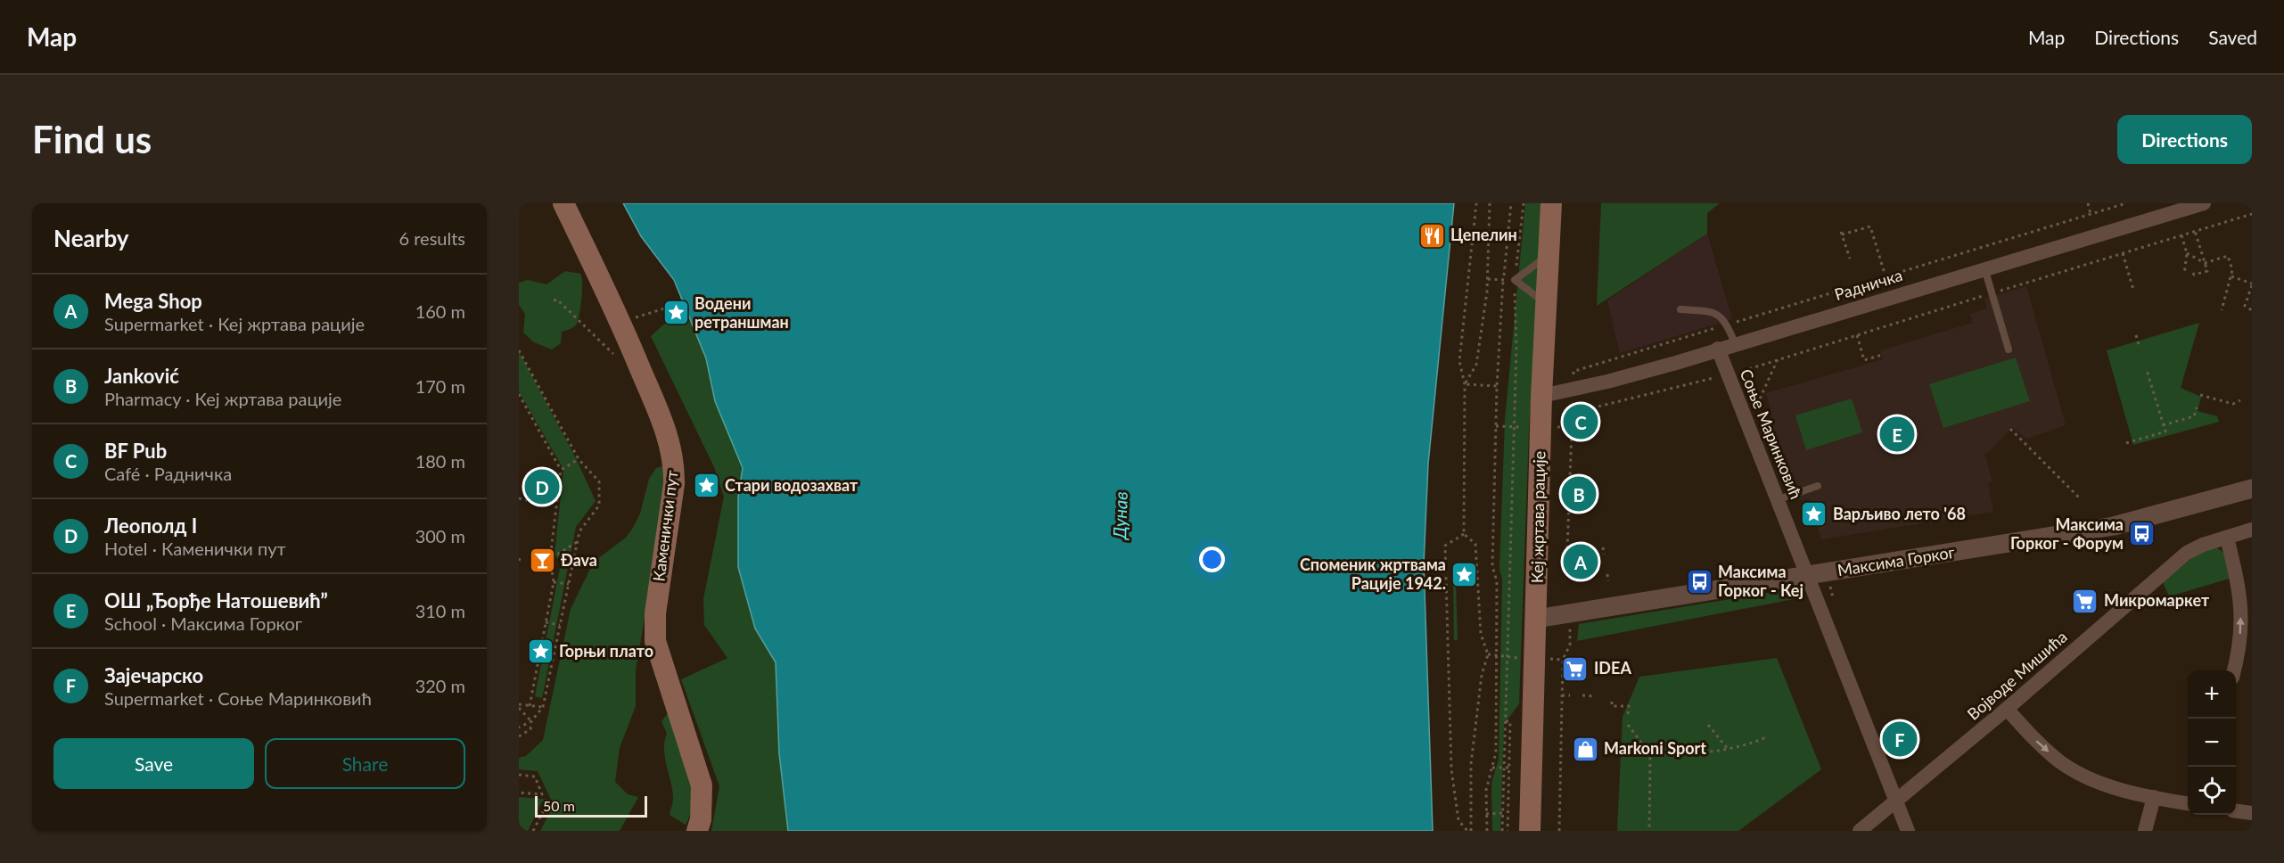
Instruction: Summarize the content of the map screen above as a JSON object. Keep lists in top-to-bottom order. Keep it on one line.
{"streets":{"main road":["Кеј жртава рације","Каменички пут"],"street":["Радничка","Соње Маринковић","Максима Горког","Војводе Мишића"]},"crossings":[["Радничка","Соње Маринковић"],["Радничка","Кеј жртава рације"],["Соње Маринковић","Максима Горког"],["Соње Маринковић","Војводе Мишића"],["Кеј жртава рације","Максима Горког"]],"water":["Дунав"],"places":{"restaurant":["Цепелин"],"place":["Водени ретраншман","Стари водозахват","Варљиво лето '68","Споменик жртвама Рације 1942.","Горњи плато"],"bus stop":["Максима Горког - Форум","Максима Горког - Кеј"],"bar":["Đava"],"supermarket":["Микромаркет","IDEA"],"shop":["Markoni Sport"]},"scale_bar":"50 m","page":{"header":"Map","nav":["Map","Directions","Saved"],"buttons":["Directions",["Save","Share"]],"title":"Find us","heading":["Nearby","6 results"],"list":[{"mark":"A","name":"Mega Shop","note":"Supermarket · Кеј жртава рације","value":"160 m"},{"mark":"B","name":"Janković","note":"Pharmacy · Кеј жртава рације","value":"170 m"},{"mark":"C","name":"BF Pub","note":"Café · Радничка","value":"180 m"},{"mark":"D","name":"Леополд I","note":"Hotel · Каменички пут","value":"300 m"},{"mark":"E","name":"ОШ „Ђорђе Натошевић”","note":"School · Максима Горког","value":"310 m"},{"mark":"F","name":"Зајечарско","note":"Supermarket · Соње Маринковић","value":"320 m"}],"pins":["C","E","D","B","A","F"],"map_buttons":["+","−"],"scale":"50 m"}}
